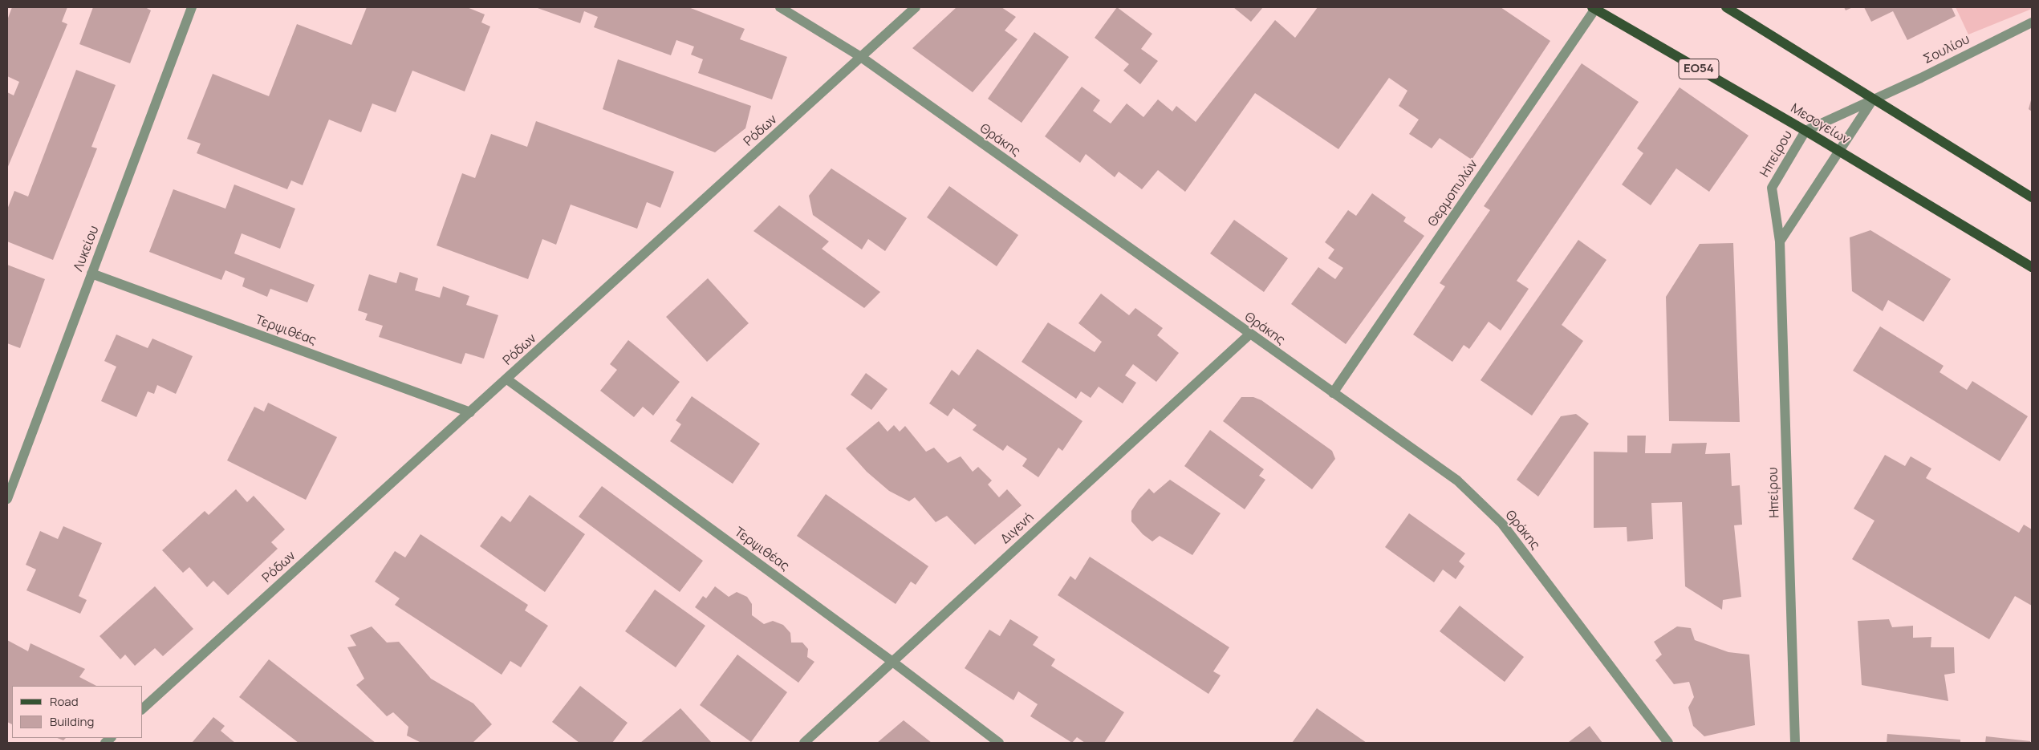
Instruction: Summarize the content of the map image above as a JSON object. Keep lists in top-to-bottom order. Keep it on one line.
{"streets":{"main road":["ΕΟ54","Μεσογείων"],"street":["Σουλίου","Ρόδων","Θράκης","Ηπείρου","Θερμοπυλών","Λυκείου","Τερψιθέας","Διγενή"]},"crossings":[["Σουλίου","Ηπείρου"],["Μεσογείων","Ηπείρου"],["Μεσογείων","Θερμοπυλών"],["Ρόδων","Θράκης"],["Ρόδων","Τερψιθέας"],["Θράκης","Θερμοπυλών"],["Θράκης","Διγενή"],["Λυκείου","Τερψιθέας"],["Τερψιθέας","Διγενή"]],"legend":["Road","Building"]}
